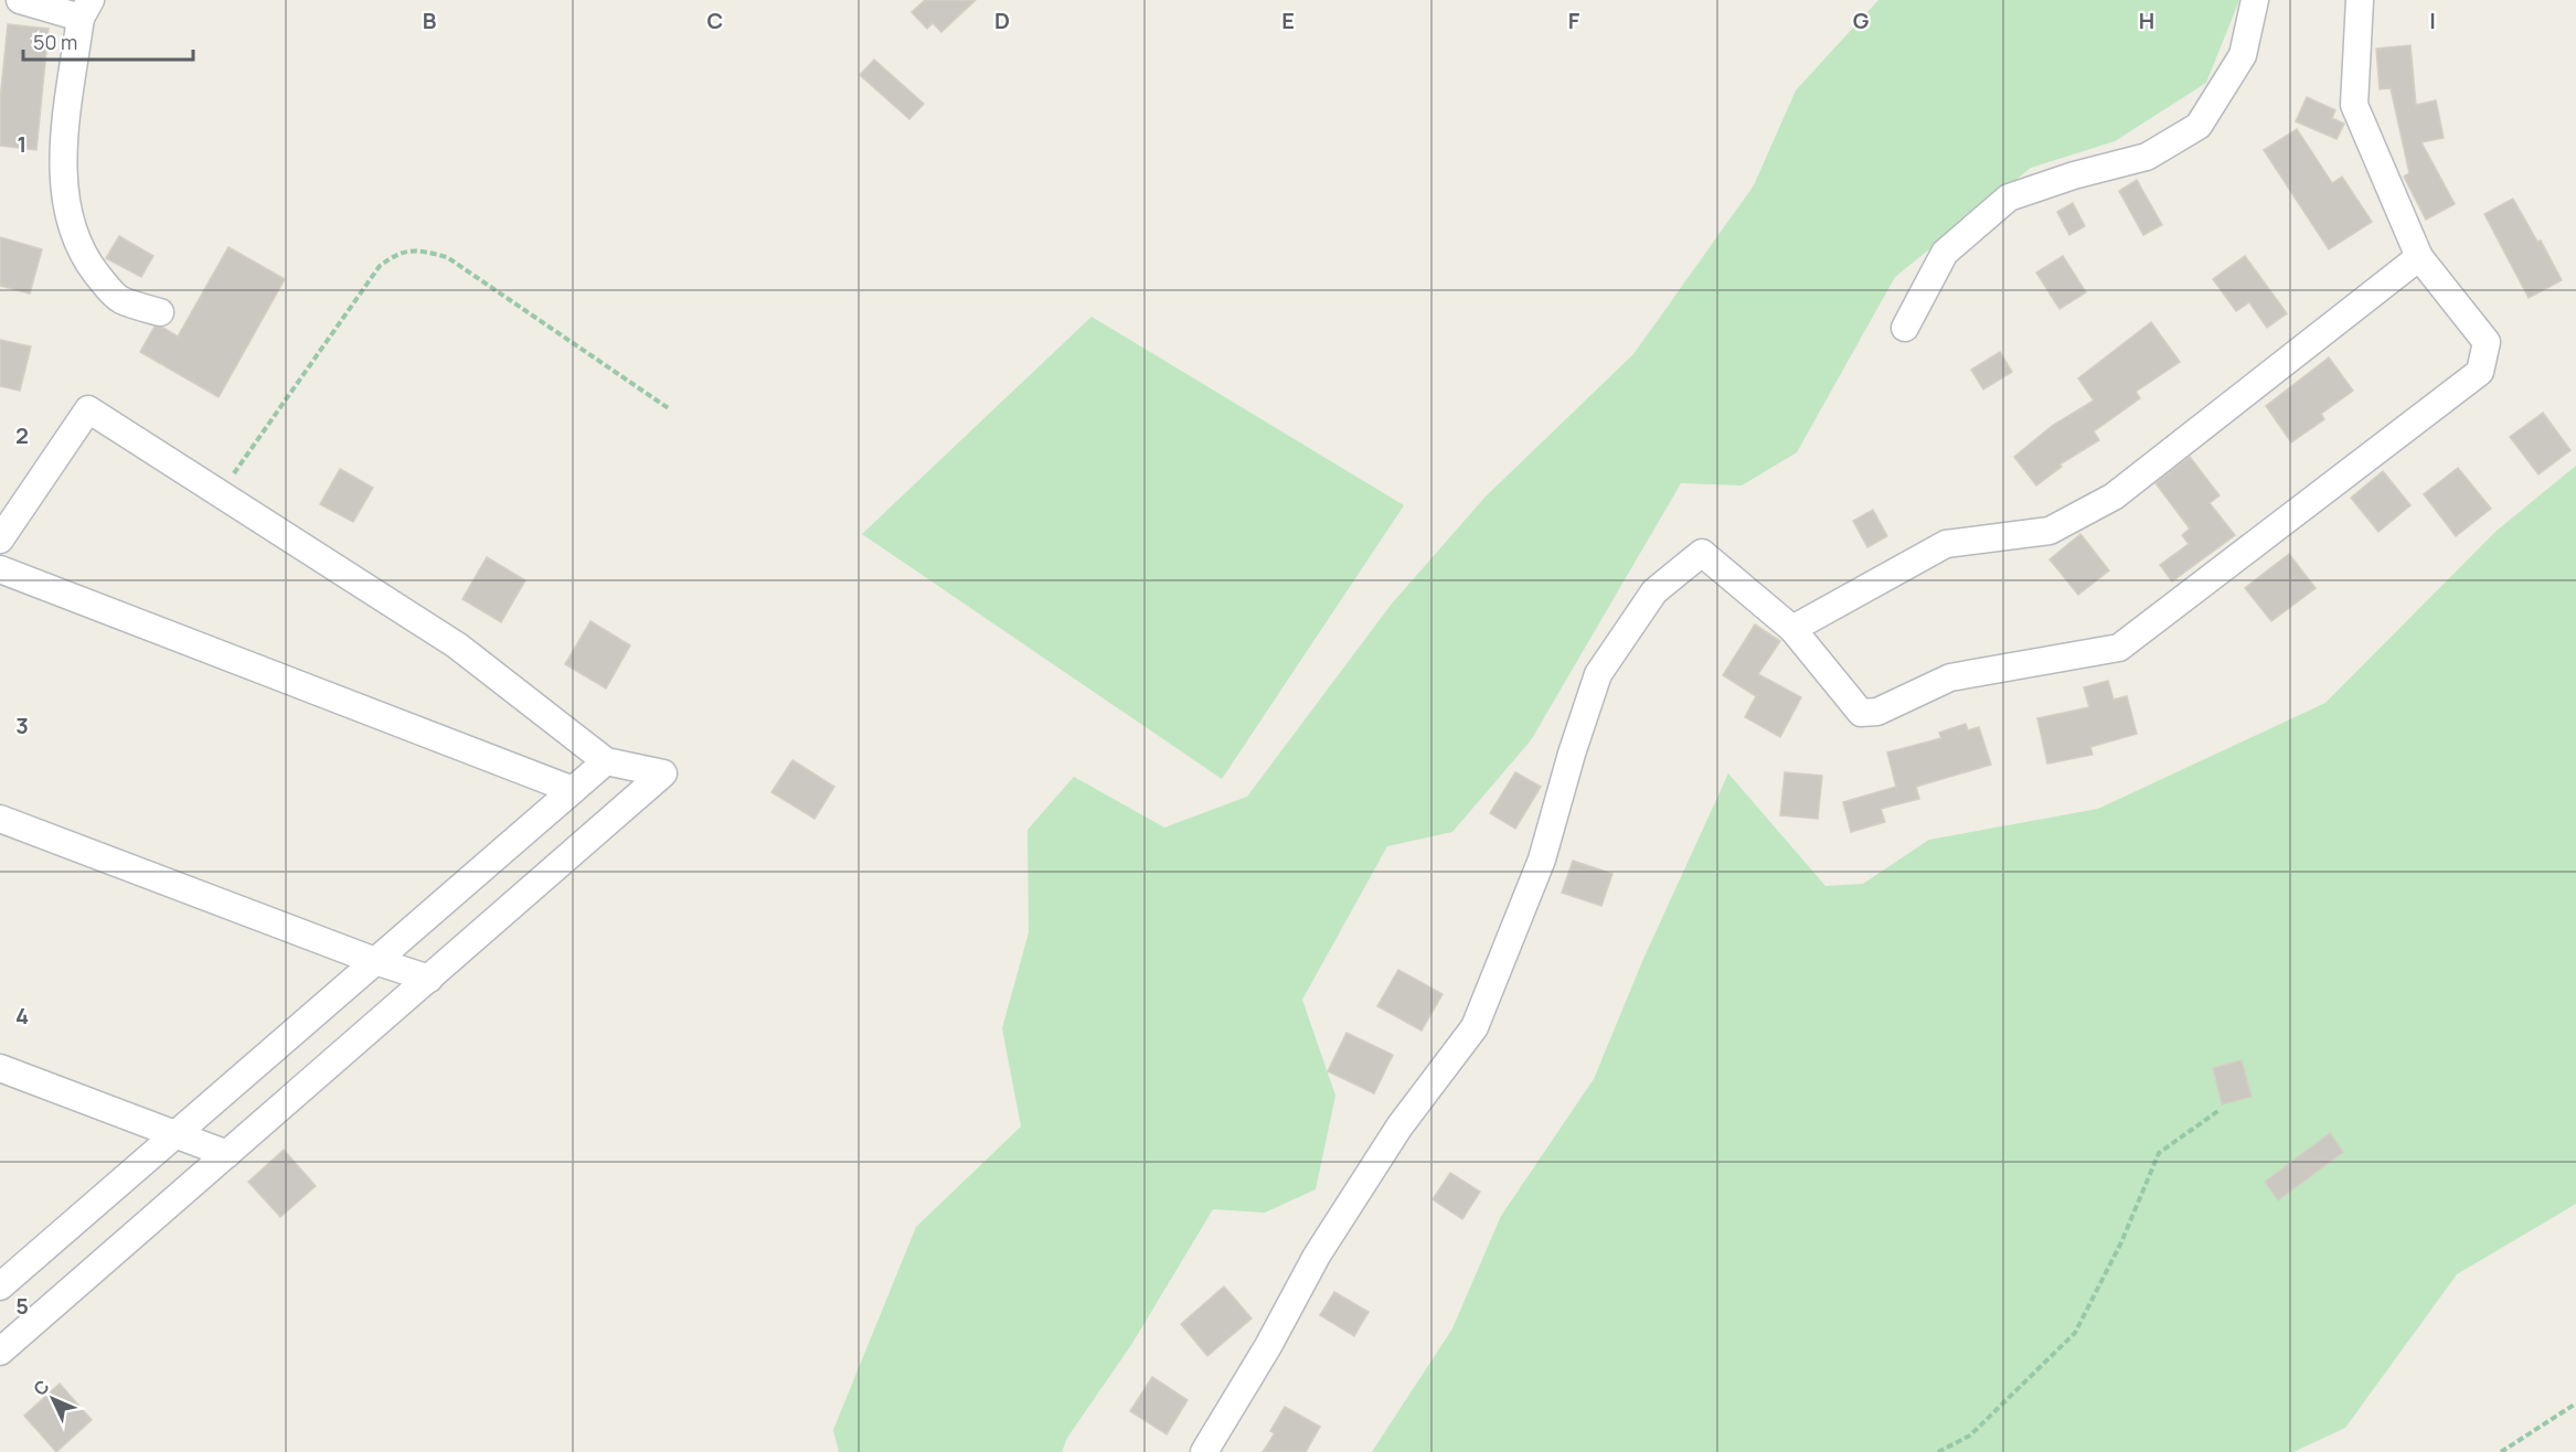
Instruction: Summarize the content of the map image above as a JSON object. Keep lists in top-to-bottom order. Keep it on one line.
{"scale_bar":"50 m","north":"top left","grid":{"columns":["B","C","D","E","F","G","H","I"],"rows":["1","2","3","4","5"]}}
